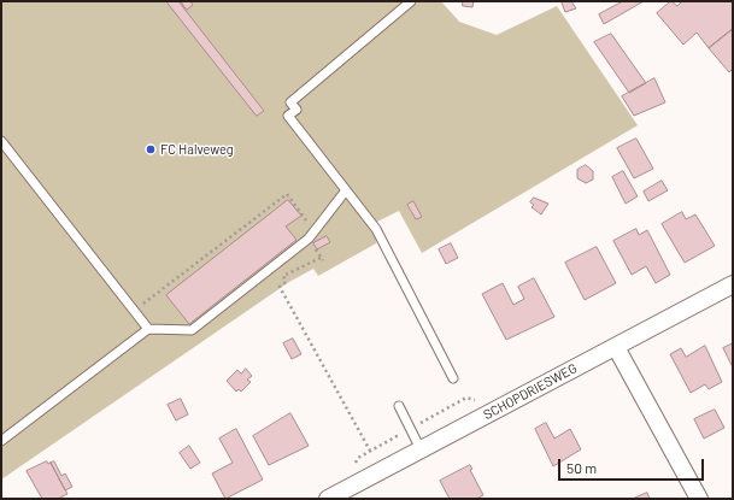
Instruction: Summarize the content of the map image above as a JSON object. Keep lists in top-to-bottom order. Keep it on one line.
{"streets":{"street":["SCHOPDRIESWEG"]},"places":["FC Halveweg"],"scale_bar":"50 m"}
